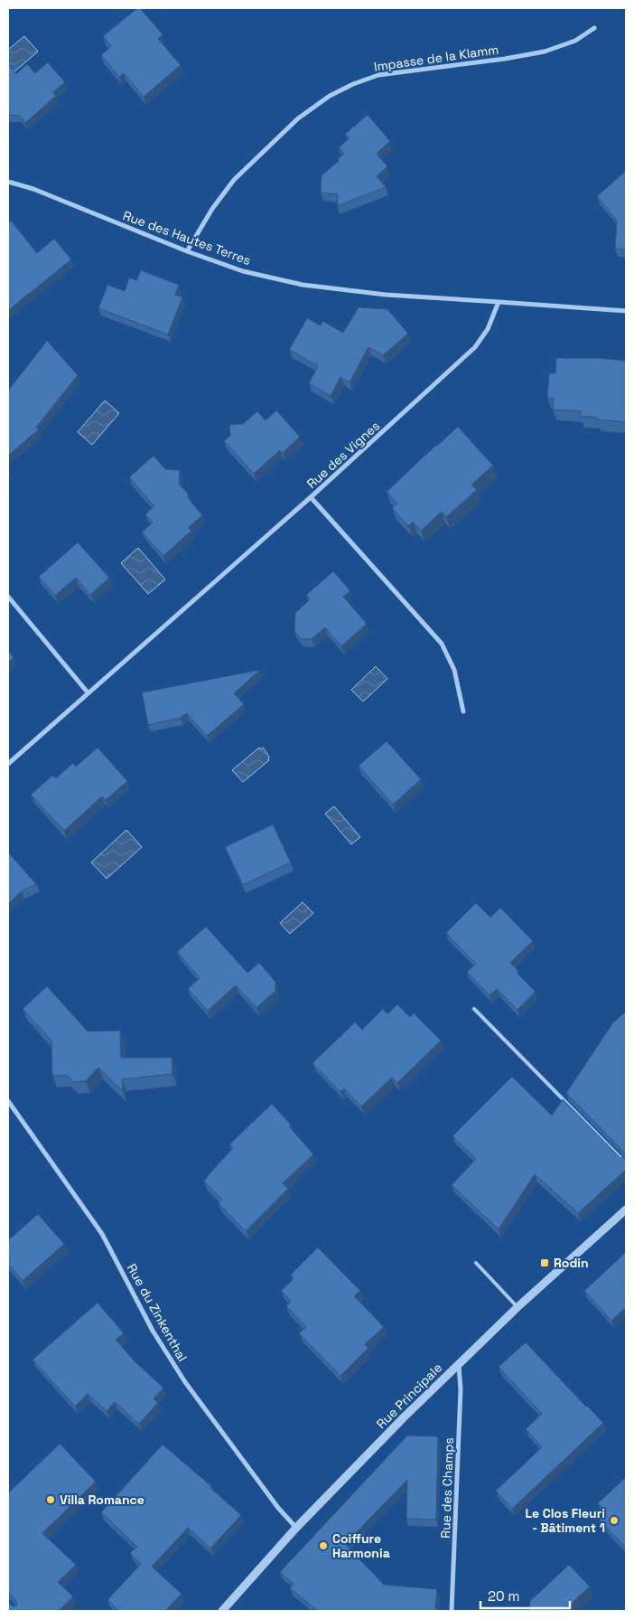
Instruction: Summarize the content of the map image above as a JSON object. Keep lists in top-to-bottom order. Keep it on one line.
{"streets":{"street":["Impasse de la Klamm","Rue des Hautes Terres","Rue des Vignes","Rue du Zinkenthal","Rue Principale","Rue des Champs"]},"crossings":[["Impasse de la Klamm","Rue des Hautes Terres"],["Rue des Hautes Terres","Rue des Vignes"],["Rue du Zinkenthal","Rue Principale"],["Rue Principale","Rue des Champs"]],"places":{"transit":["Rodin"],"other":["Villa Romance","Le Clos Fleuri - Bâtiment 1","Coiffure Harmonia"]},"scale_bar":"20 m"}
